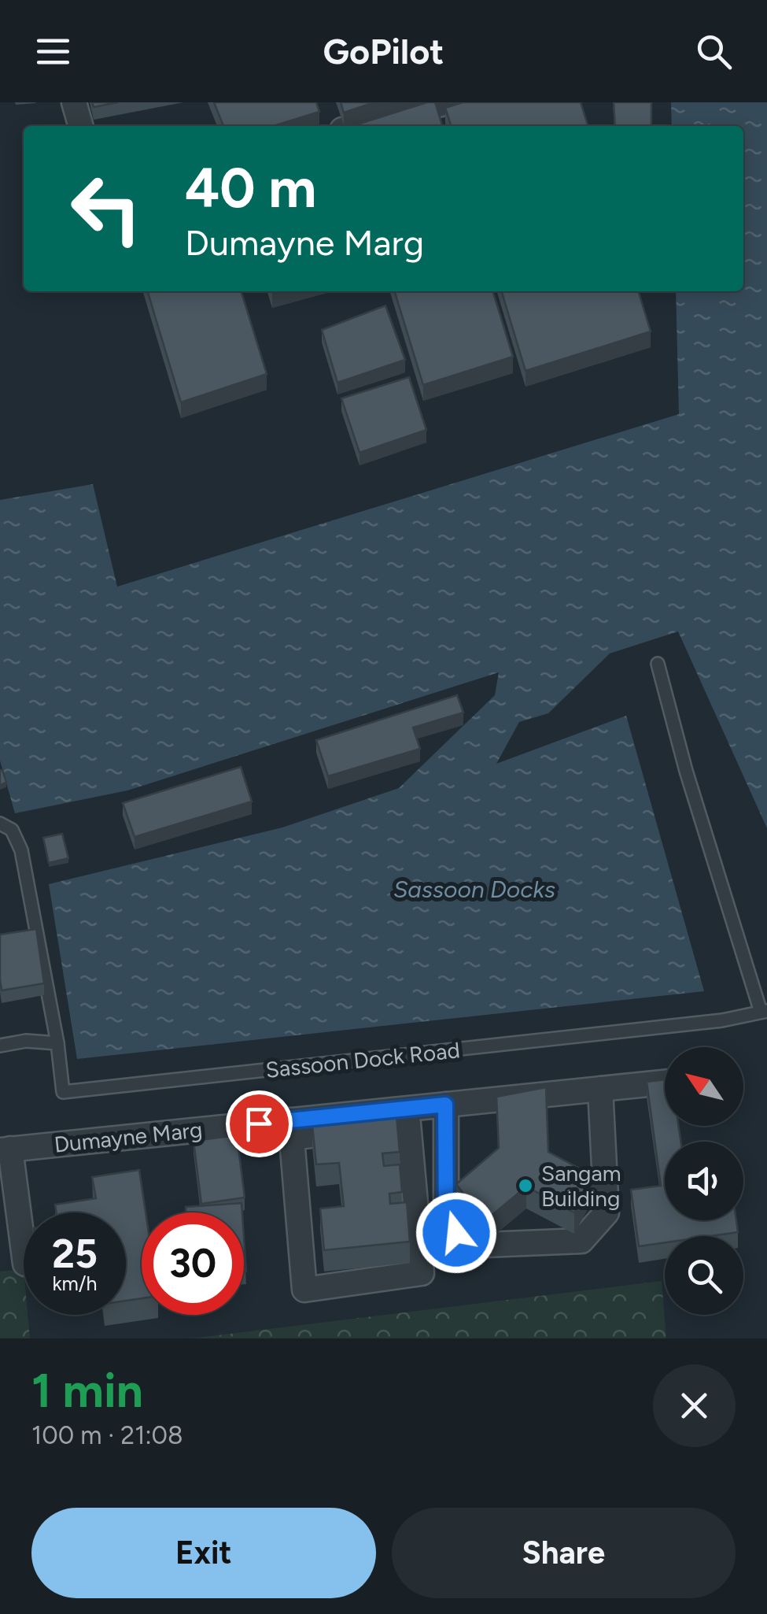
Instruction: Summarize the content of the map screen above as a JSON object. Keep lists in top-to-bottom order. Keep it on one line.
{"streets":{"street":["Dumayne Marg"],"lane":["Sassoon Dock Road"]},"water":["Sassoon Docks"],"places":["Sangam Building"],"north":"top left","page":{"header":"GoPilot","turn":["40 m","Dumayne Marg"],"speed":"25 km/h","limit":"30","heading":["1 min","100 m · 21:08"],"buttons":["Exit","Share"]}}
